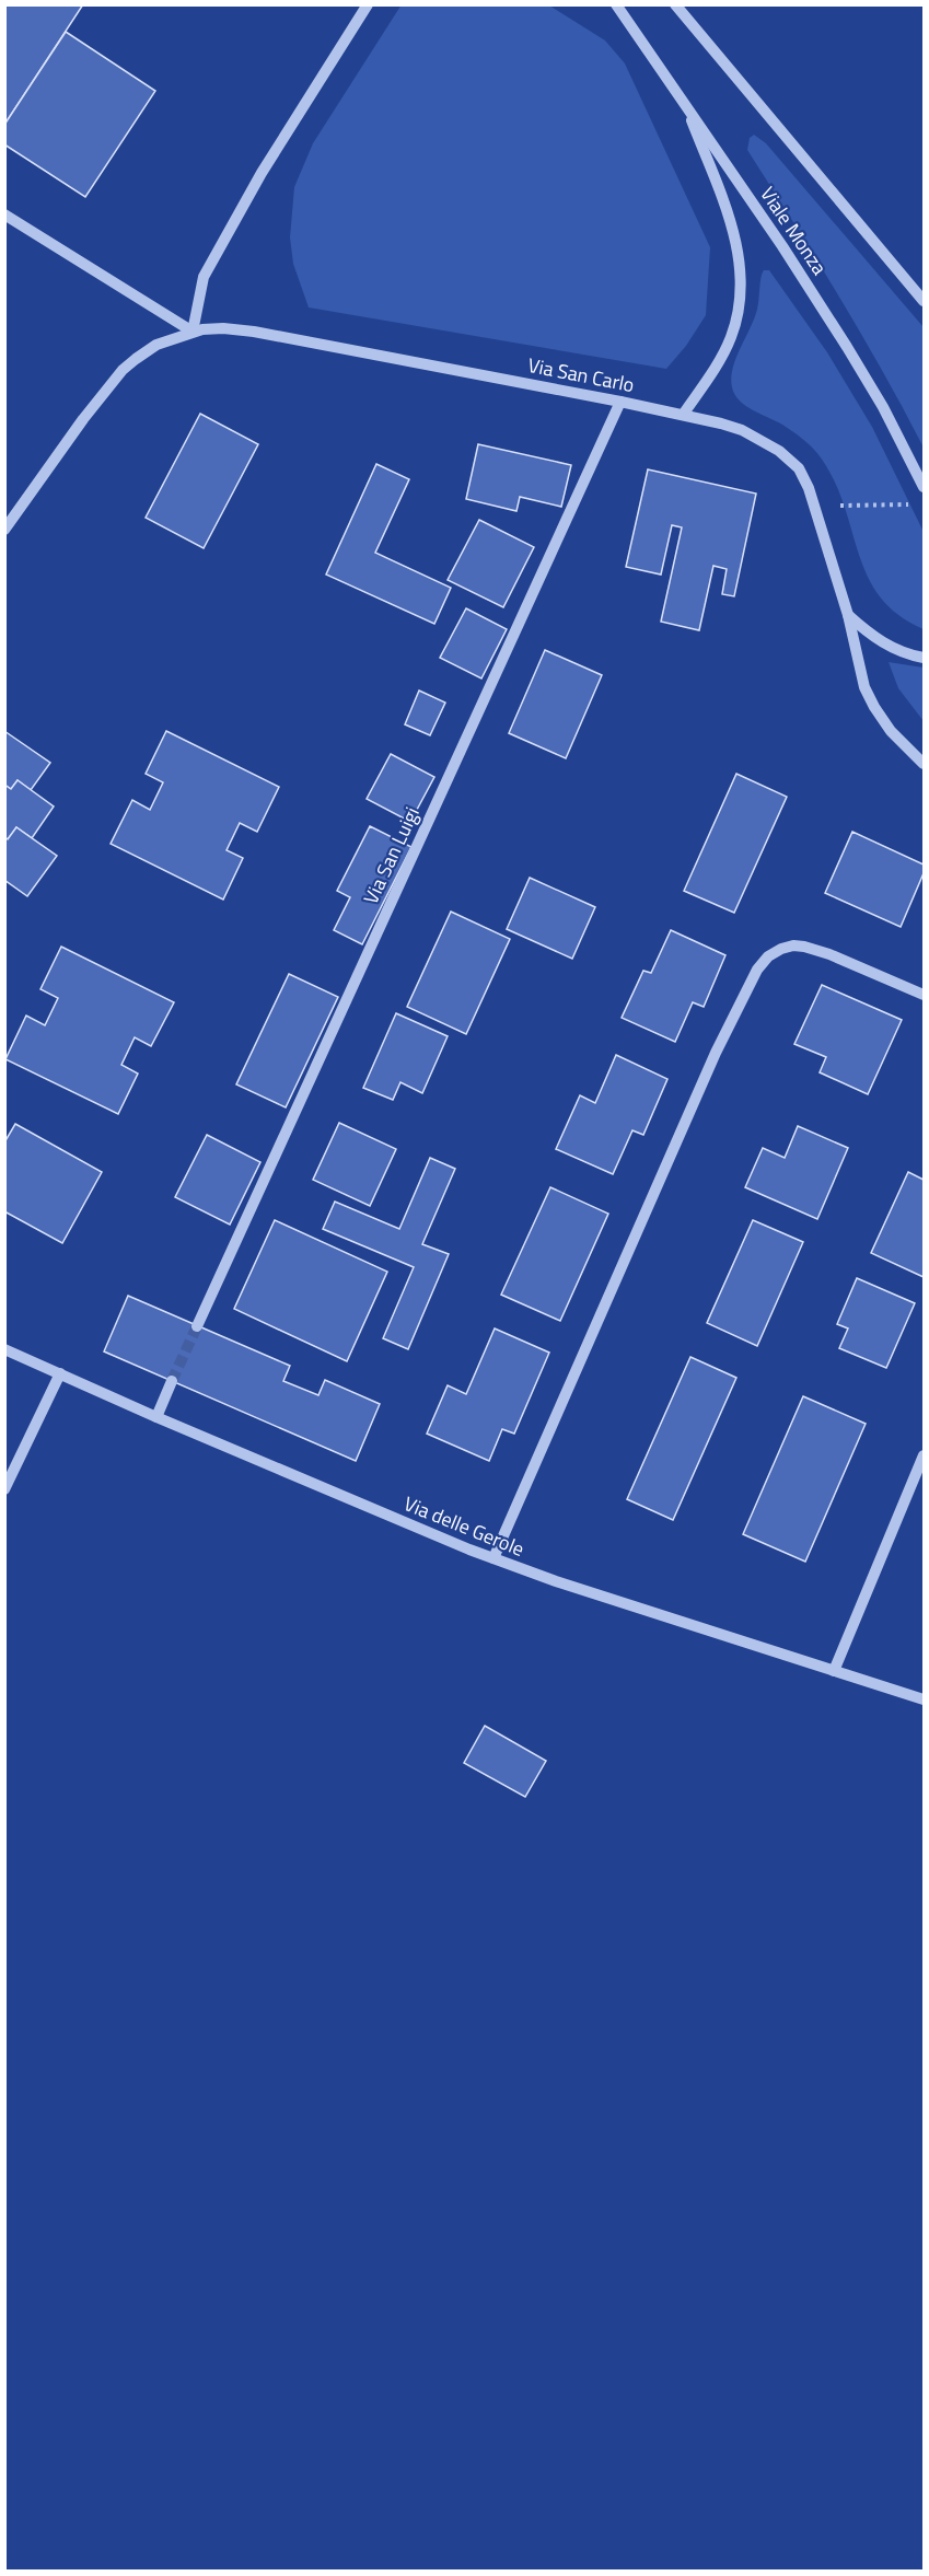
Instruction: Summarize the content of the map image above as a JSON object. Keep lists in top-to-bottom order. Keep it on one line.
{"streets":{"street":["Viale Monza","Via San Carlo","Via San Luigi","Via delle Gerole"]},"crossings":[["Via San Carlo","Via San Luigi"]]}
